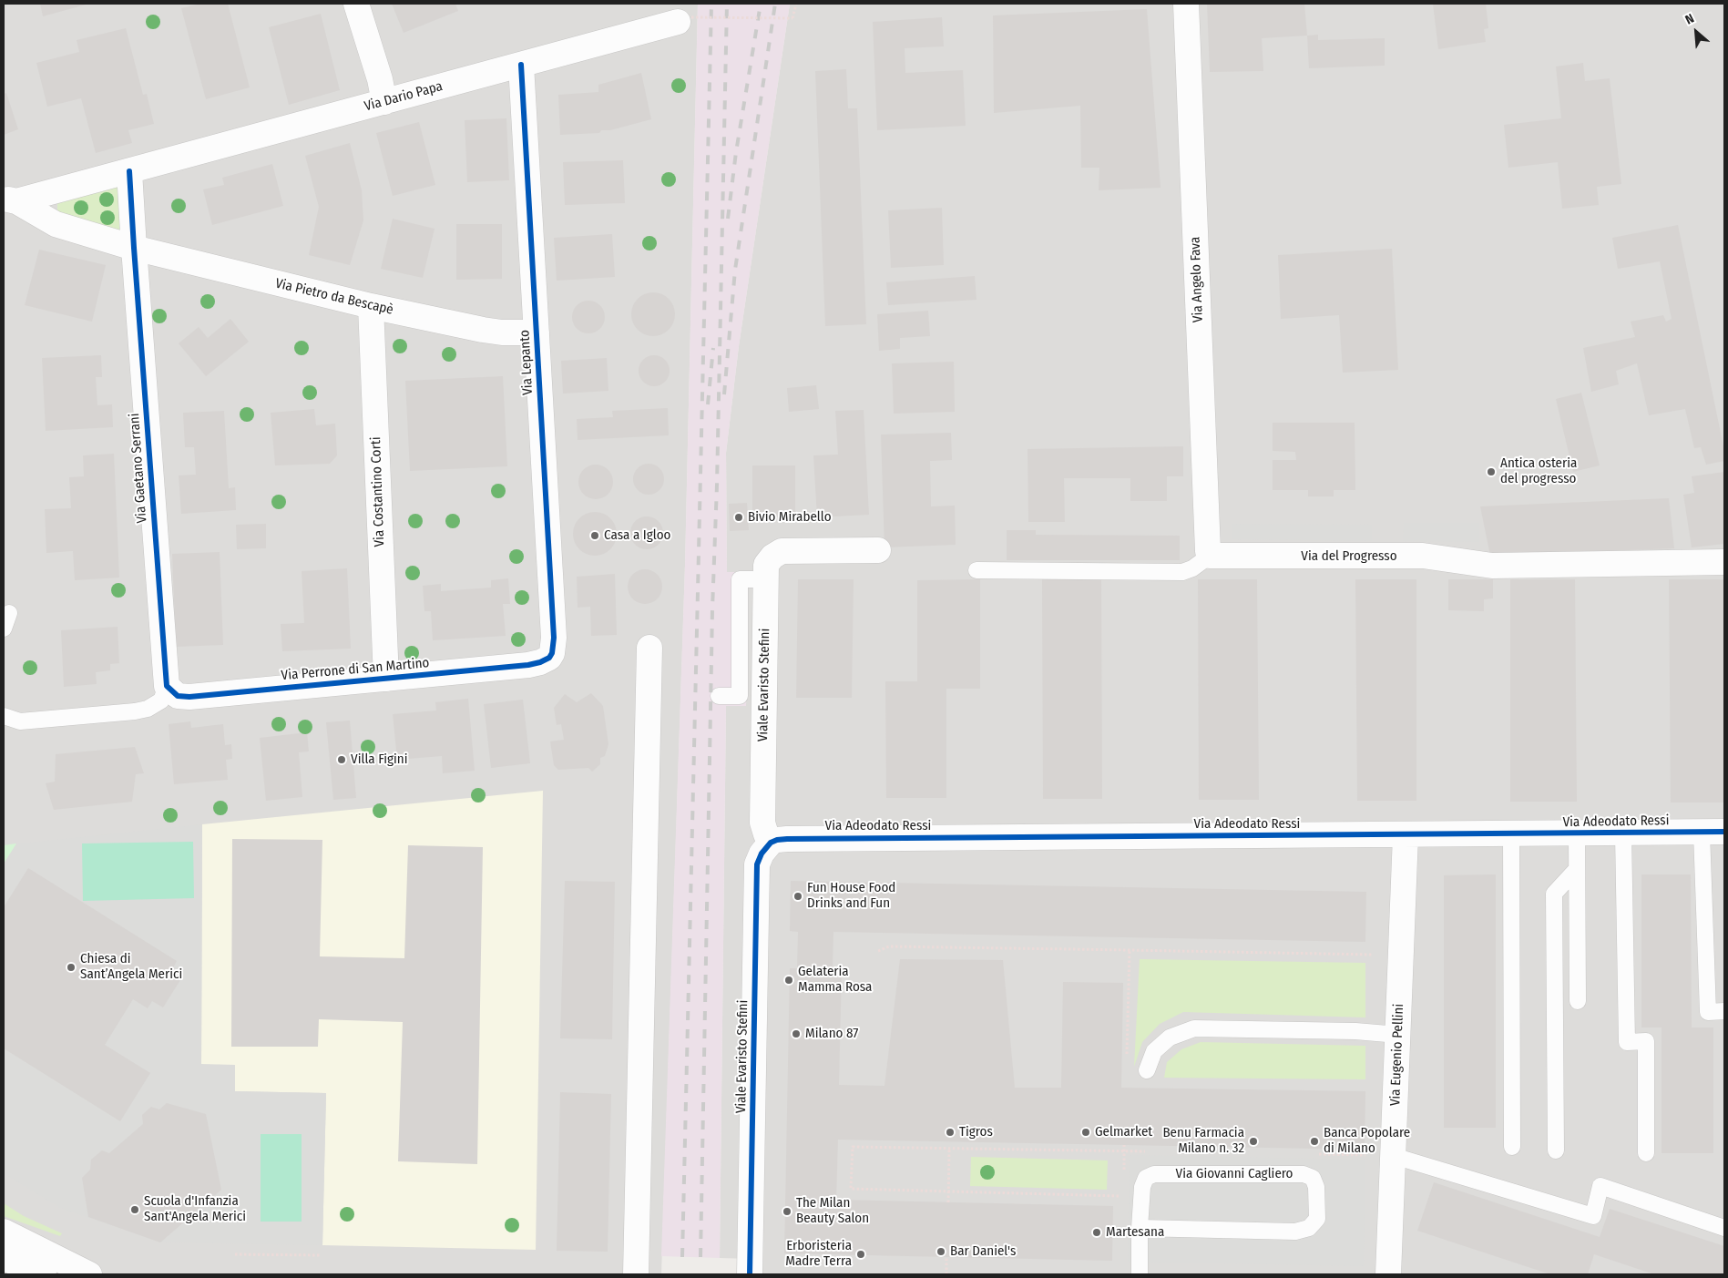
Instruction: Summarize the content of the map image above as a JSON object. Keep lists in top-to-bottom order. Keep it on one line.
{"streets":{"street":["Via Dario Papa","Via Angelo Fava","Via Pietro da Bescapè","Via Lepanto","Via Gaetano Serrani","Via Costantino Corti","Via del Progresso","Via Perrone di San Martino","Viale Evaristo Stefini","Via Adeodato Ressi","Via Eugenio Pellini"],"lane":["Via Giovanni Cagliero"]},"crossings":[["Via Dario Papa","Via Pietro da Bescapè"],["Via Dario Papa","Via Lepanto"],["Via Dario Papa","Via Gaetano Serrani"],["Via Angelo Fava","Via del Progresso"],["Via Pietro da Bescapè","Via Lepanto"],["Via Pietro da Bescapè","Via Gaetano Serrani"],["Via Pietro da Bescapè","Via Costantino Corti"],["Via Lepanto","Via Perrone di San Martino"],["Via Gaetano Serrani","Via Perrone di San Martino"],["Via Costantino Corti","Via Perrone di San Martino"],["Viale Evaristo Stefini","Via Adeodato Ressi"],["Via Adeodato Ressi","Via Eugenio Pellini"]],"places":["Antica osteria del progresso","Bivio Mirabello","Casa a Igloo","Villa Figini","Fun House Food Drinks and Fun","Chiesa di Sant’Angela Merici","Gelateria Mamma Rosa","Milano 87","Tigros","Gelmarket","Benu Farmacia Milano n. 32","Banca Popolare di Milano","Scuola d'Infanzia Sant'Angela Merici","The Milan Beauty Salon","Martesana","Bar Daniel's","Erboristeria Madre Terra"],"north":"top left"}
